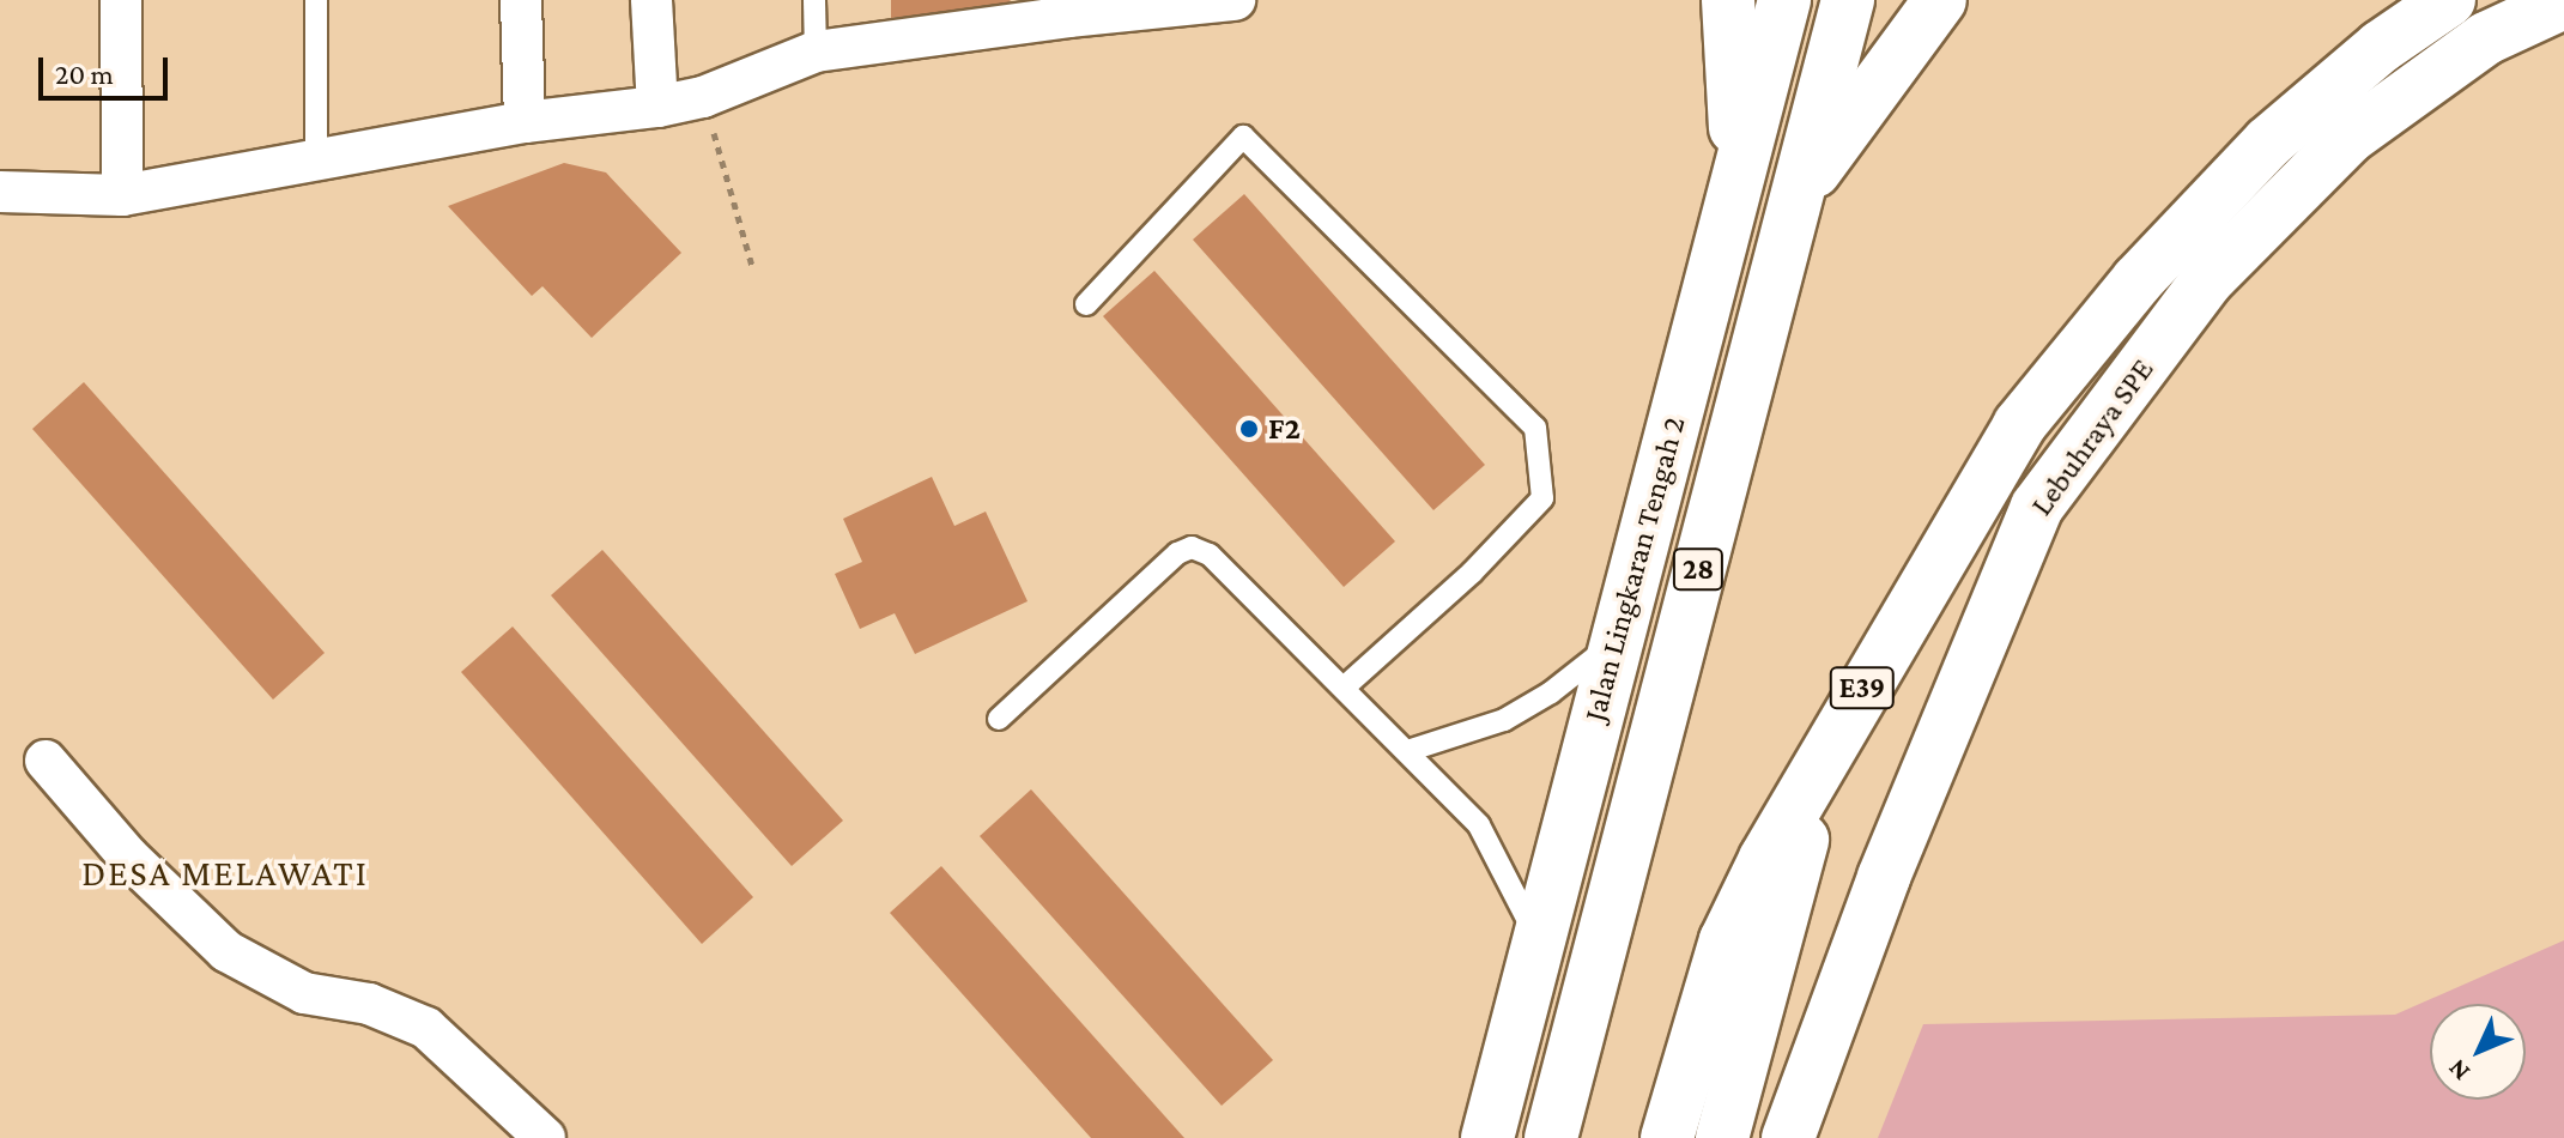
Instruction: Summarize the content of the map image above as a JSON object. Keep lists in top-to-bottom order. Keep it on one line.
{"streets":{"highway":["Lebuhraya SPE","Jalan Lingkaran Tengah 2","28","E39"]},"districts":["DESA MELAWATI"],"places":["F2"],"scale_bar":"20 m","north":"bottom left"}
